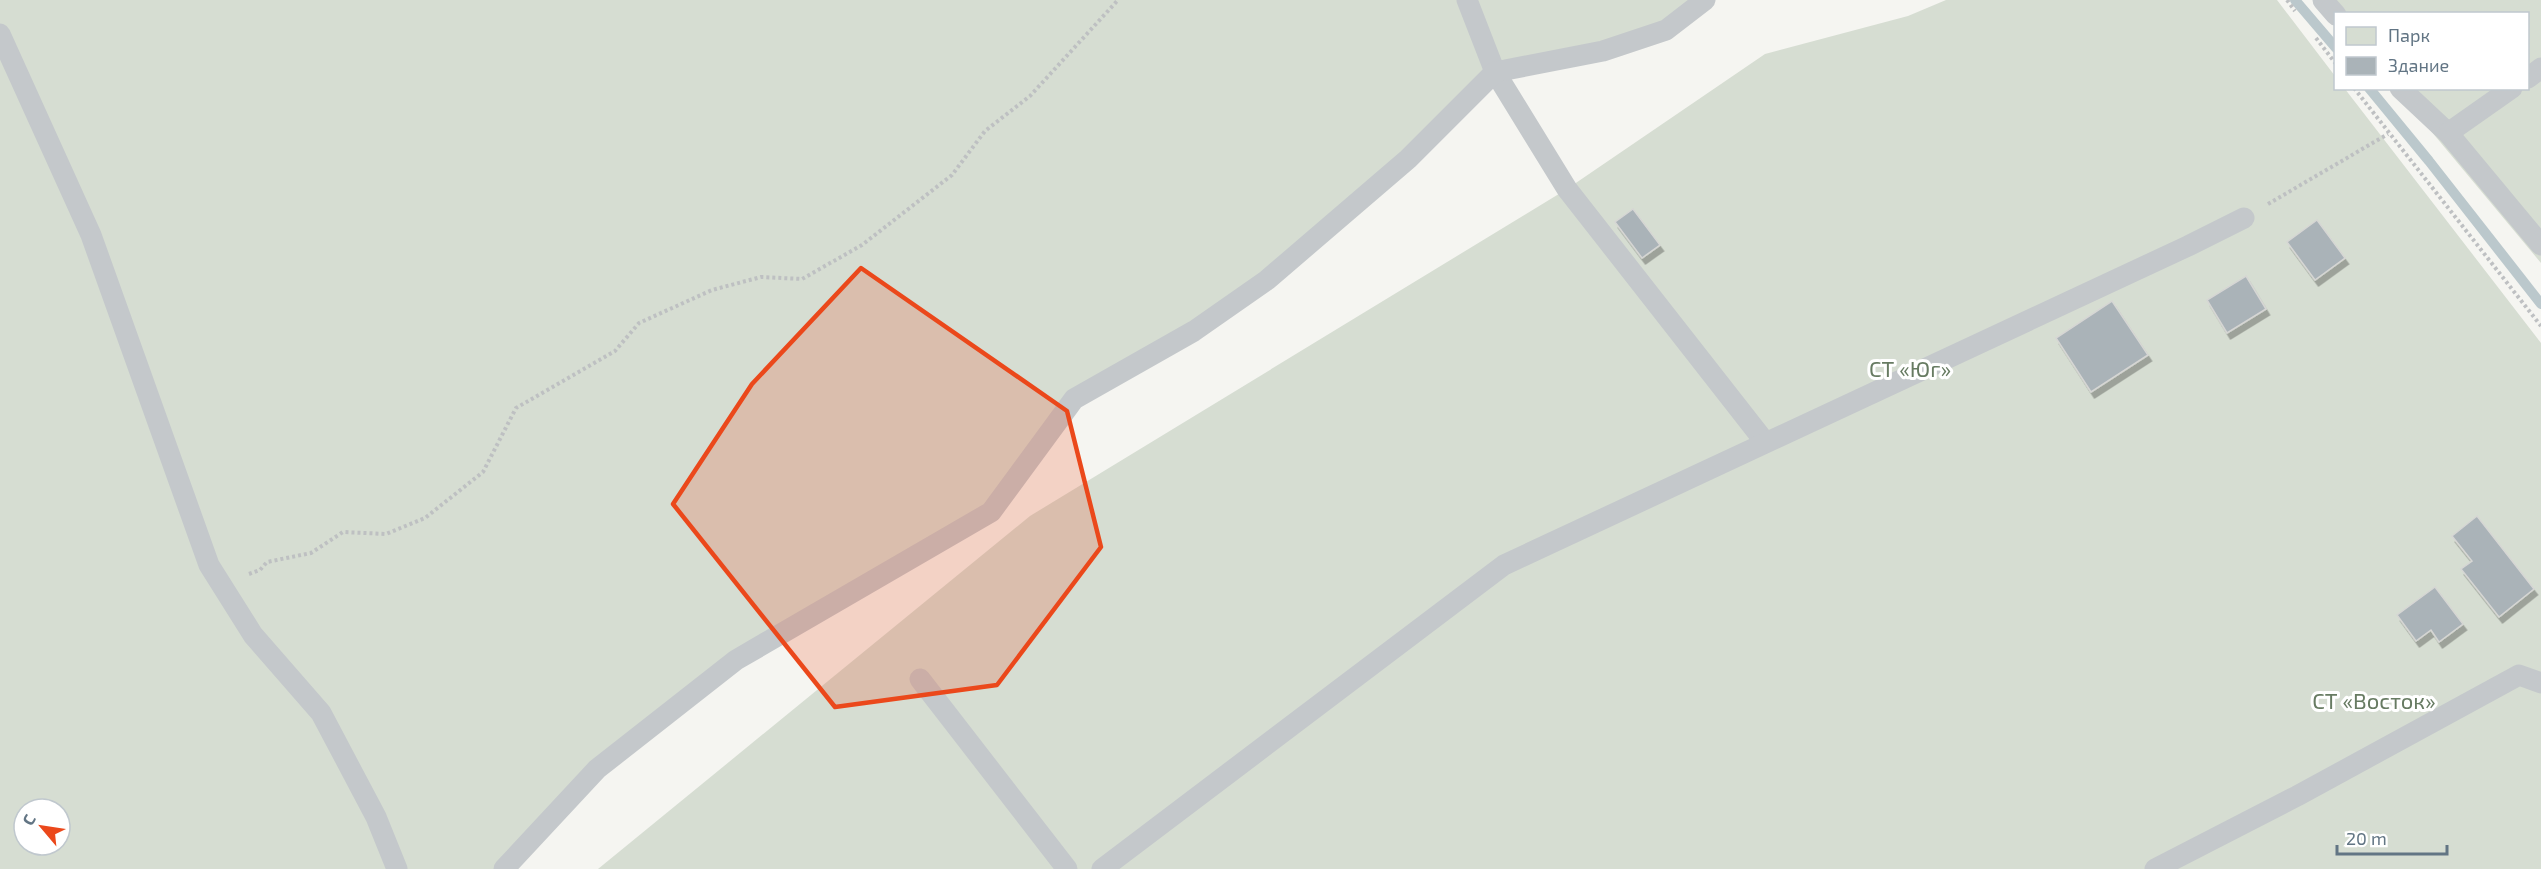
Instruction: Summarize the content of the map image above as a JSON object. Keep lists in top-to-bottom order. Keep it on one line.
{"parks":["СТ «Юг»","СТ «Восток»"],"legend":["Парк","Здание"],"scale_bar":"20 m","north":"top left"}
